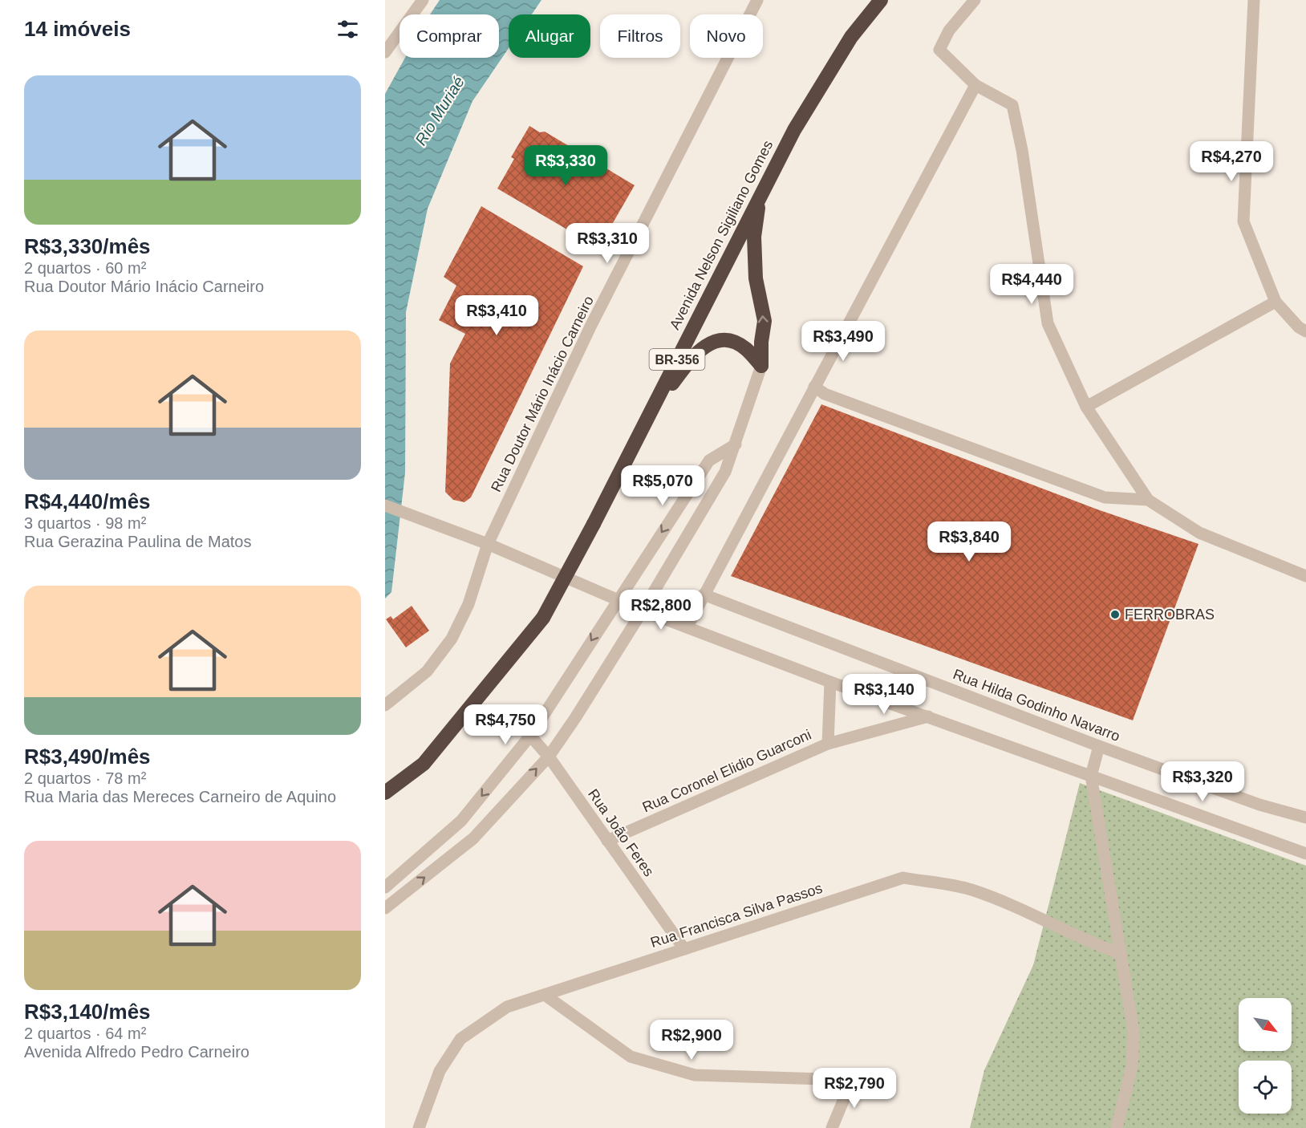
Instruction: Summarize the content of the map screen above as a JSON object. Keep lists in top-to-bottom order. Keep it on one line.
{"streets":{"highway":["Avenida Nelson Sigiliano Gomes","BR-356"],"street":["Rua Doutor Mário Inácio Carneiro","Rua Hilda Godinho Navarro","Rua Coronel Elidio Guarconi","Rua João Feres","Rua Francisca Silva Passos"]},"crossings":[["Rua Coronel Elidio Guarconi","Rua João Feres"],["Rua João Feres","Rua Francisca Silva Passos"]],"water":["Rio Muriaé"],"places":["FERROBRAS"],"north":"bottom right","page":{"heading":"14 imóveis","chip":["Comprar","Alugar","Filtros","Novo"],"list":[{"name":"R$3,330/mês","note":"2 quartos · 60 m² · Rua Doutor Mário Inácio Carneiro"},{"name":"R$4,440/mês","note":"3 quartos · 98 m² · Rua Gerazina Paulina de Matos"},{"name":"R$3,490/mês","note":"2 quartos · 78 m² · Rua Maria das Mereces Carneiro de Aquino"},{"name":"R$3,140/mês","note":"2 quartos · 64 m² · Avenida Alfredo Pedro Carneiro"}],"price":["R$4,270","R$3,330","R$3,310","R$4,440","R$3,410","R$3,490","R$5,070","R$3,840","R$2,800","R$3,140","R$4,750","R$3,320","R$2,900","R$2,790"]}}
